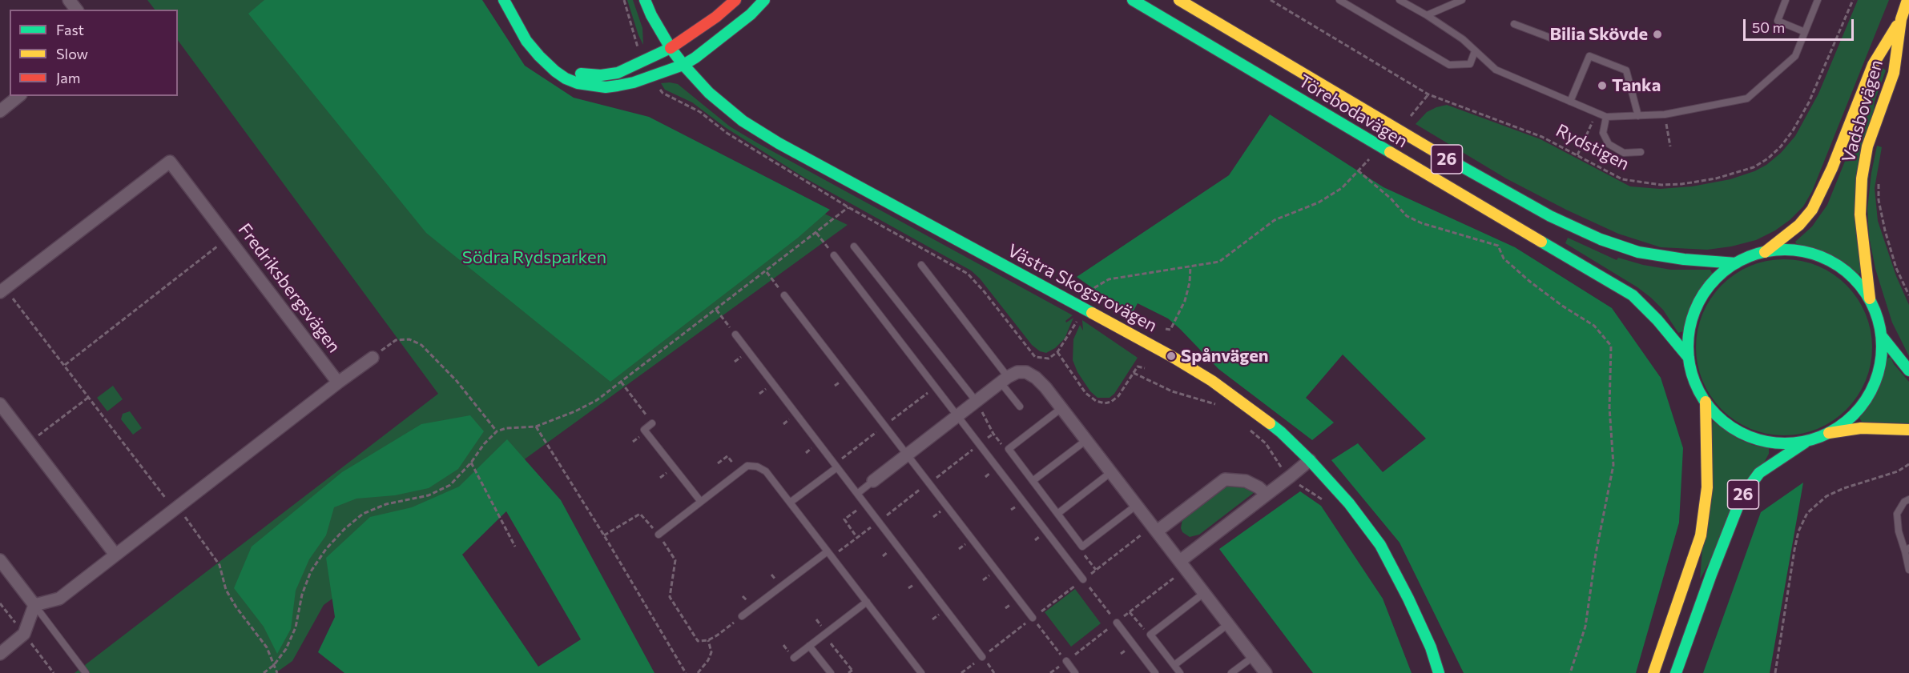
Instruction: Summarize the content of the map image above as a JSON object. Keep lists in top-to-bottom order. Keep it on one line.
{"streets":{"main road":["Törebodavägen","Vadsbovägen","26","Västra Skogsrovägen"],"street":["Fredriksbergsvägen"],"path":["Rydstigen"]},"crossings":[["Törebodavägen","26"],["Vadsbovägen","26"]],"parks":["Södra Rydsparken"],"places":["Bilia Skövde","Tanka","Spånvägen"],"legend":["Fast","Slow","Jam"],"scale_bar":"50 m"}
